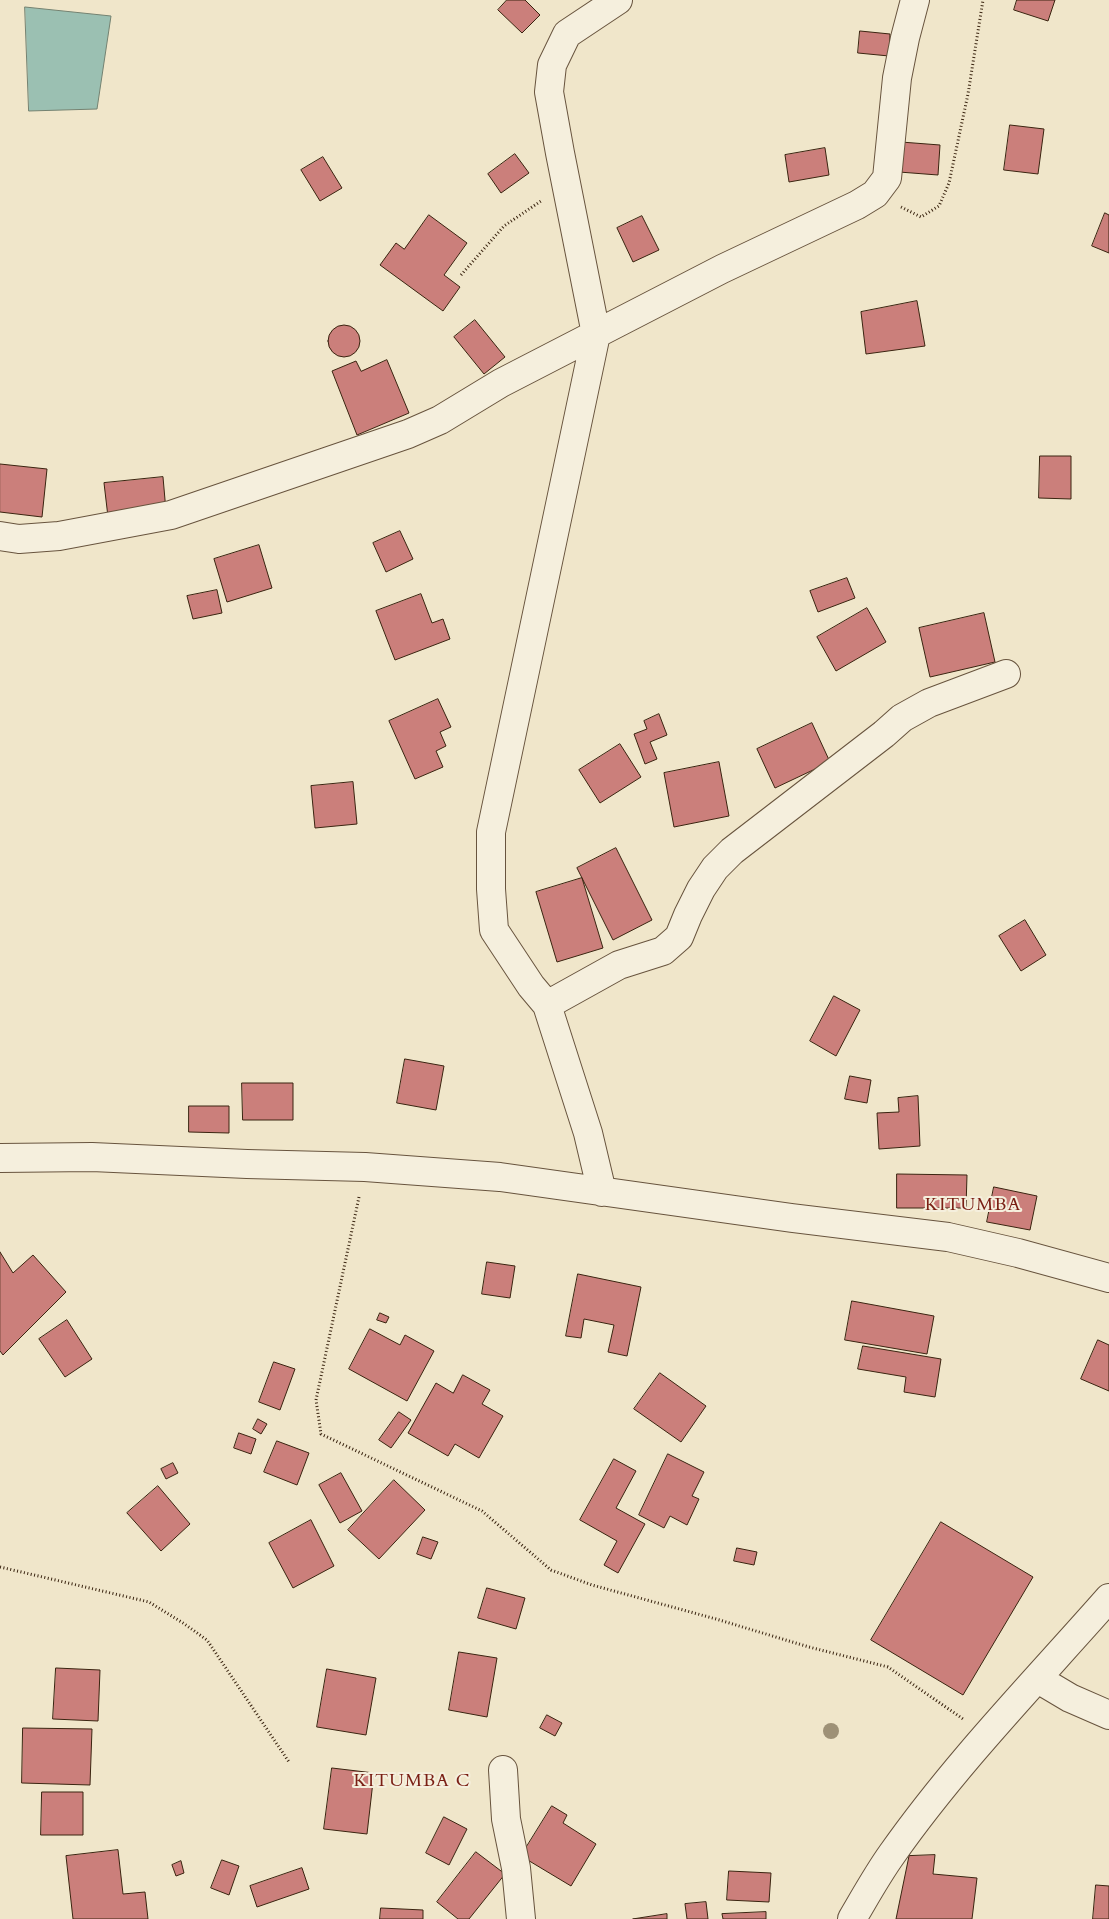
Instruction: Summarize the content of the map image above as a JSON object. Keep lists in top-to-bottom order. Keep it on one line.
{"districts":["KITUMBA","KITUMBA C"]}
